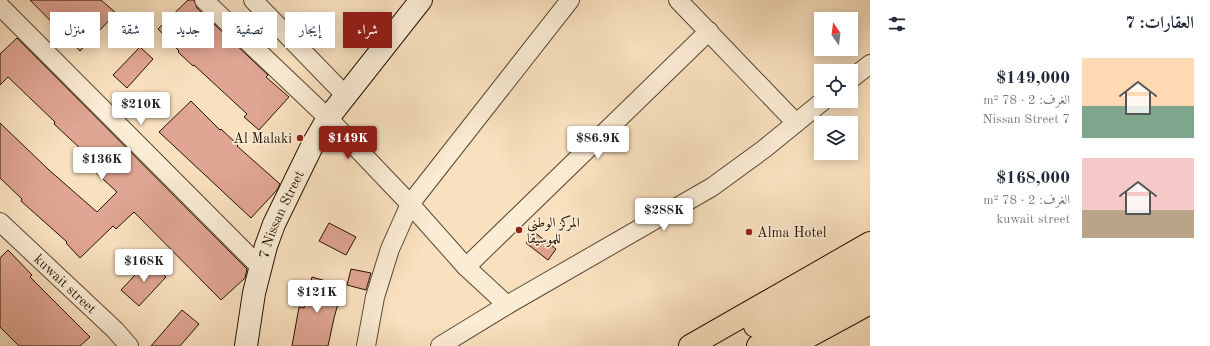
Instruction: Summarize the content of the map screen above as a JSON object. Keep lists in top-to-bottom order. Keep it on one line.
{"streets":{"main road":["7 Nissan Street"],"street":["kuwait street"]},"places":["Al Malaki","المركز الوطني للموسيقا","Alma Hotel"],"north":"top","page":{"heading":"العقارات: 7","chip":["شراء","إيجار","تصفية","جديد","شقة","منزل"],"list":[{"name":"$149,000","note":"الغرف: 2 · 78 m² · 7 Nissan Street"},{"name":"$168,000","note":"الغرف: 2 · 78 m² · kuwait street"}],"price":["$210K","$149K","$86.9K","$136K","$288K","$168K","$121K"]}}
